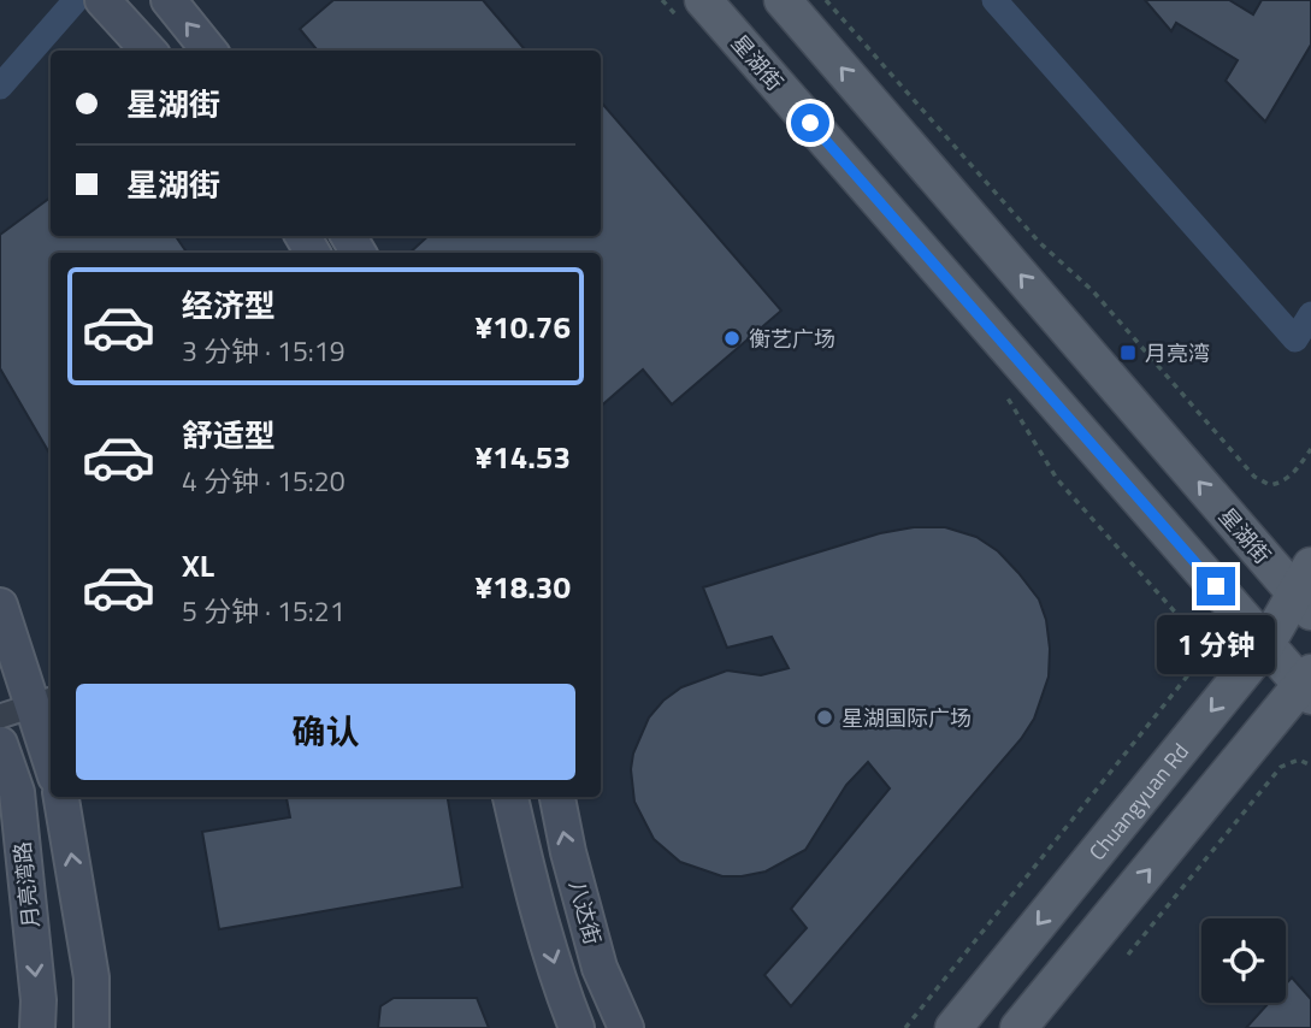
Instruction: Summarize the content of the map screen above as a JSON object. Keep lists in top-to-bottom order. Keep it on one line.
{"streets":{"main road":["星湖街","Chuangyuan Rd"],"street":["月亮湾路","八达街"]},"crossings":[["星湖街","Chuangyuan Rd"]],"places":{"other":["衡艺广场","星湖国际广场"],"transit":["月亮湾"]},"page":{"banner":["星湖街","星湖街"],"list":[{"name":"经济型","note":"3 分钟 · 15:19","value":"¥10.76"},{"name":"舒适型","note":"4 分钟 · 15:20","value":"¥14.53"},{"name":"XL","note":"5 分钟 · 15:21","value":"¥18.30"}],"bubble":"1 分钟","buttons":"确认"}}
